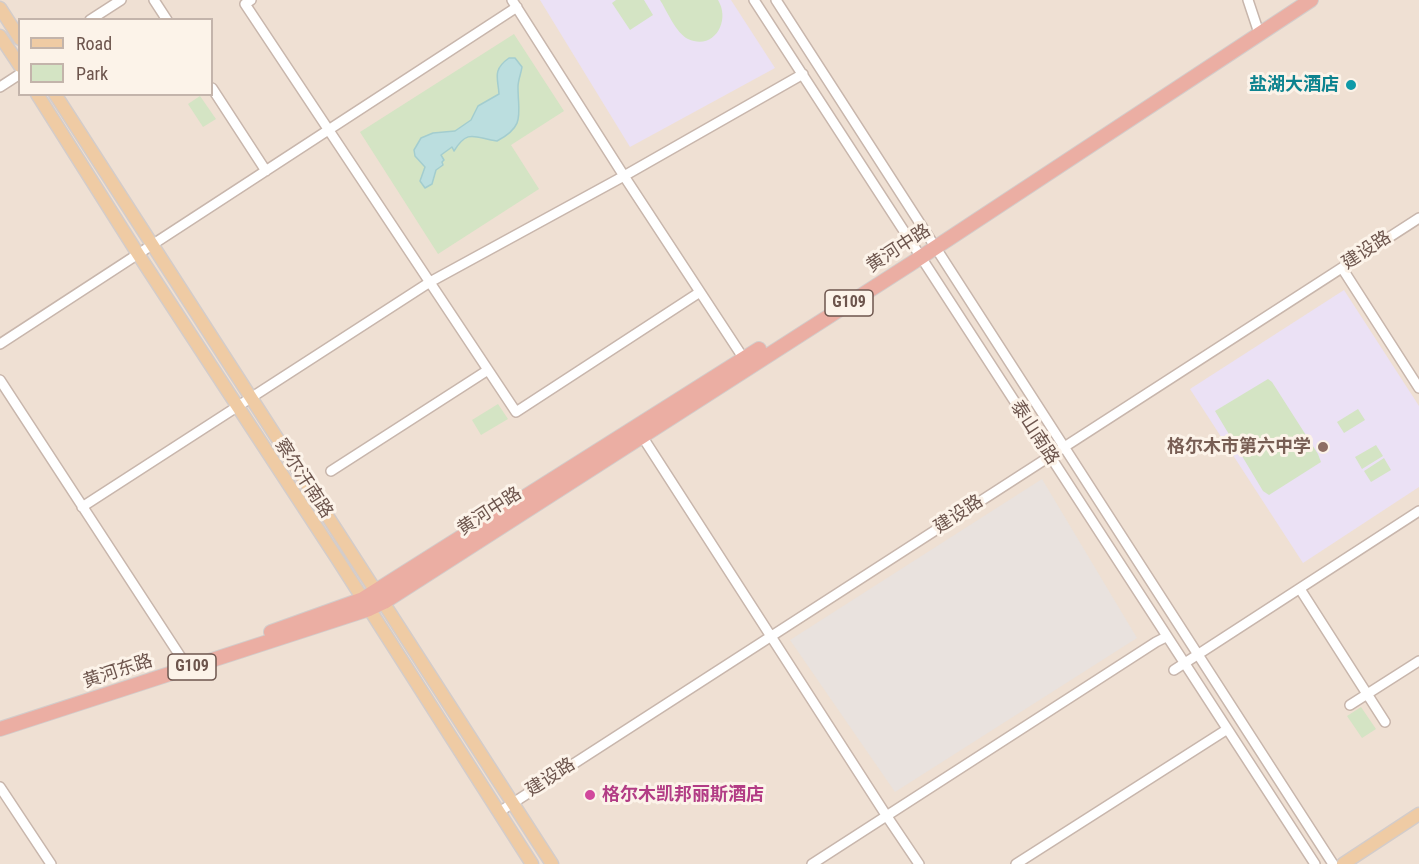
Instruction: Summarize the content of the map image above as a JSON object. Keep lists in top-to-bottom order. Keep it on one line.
{"streets":{"highway":["黄河中路","G109","黄河东路"],"main road":["察尔汗南路"],"street":["建设路","泰山南路"]},"crossings":[["黄河中路","泰山南路"],["黄河中路","察尔汗南路"],["黄河中路","黄河东路"],["建设路","泰山南路"],["建设路","察尔汗南路"],["察尔汗南路","黄河东路"]],"places":["盐湖大酒店","格尔木市第六中学","格尔木凯邦丽斯酒店"],"legend":["Road","Park"]}
